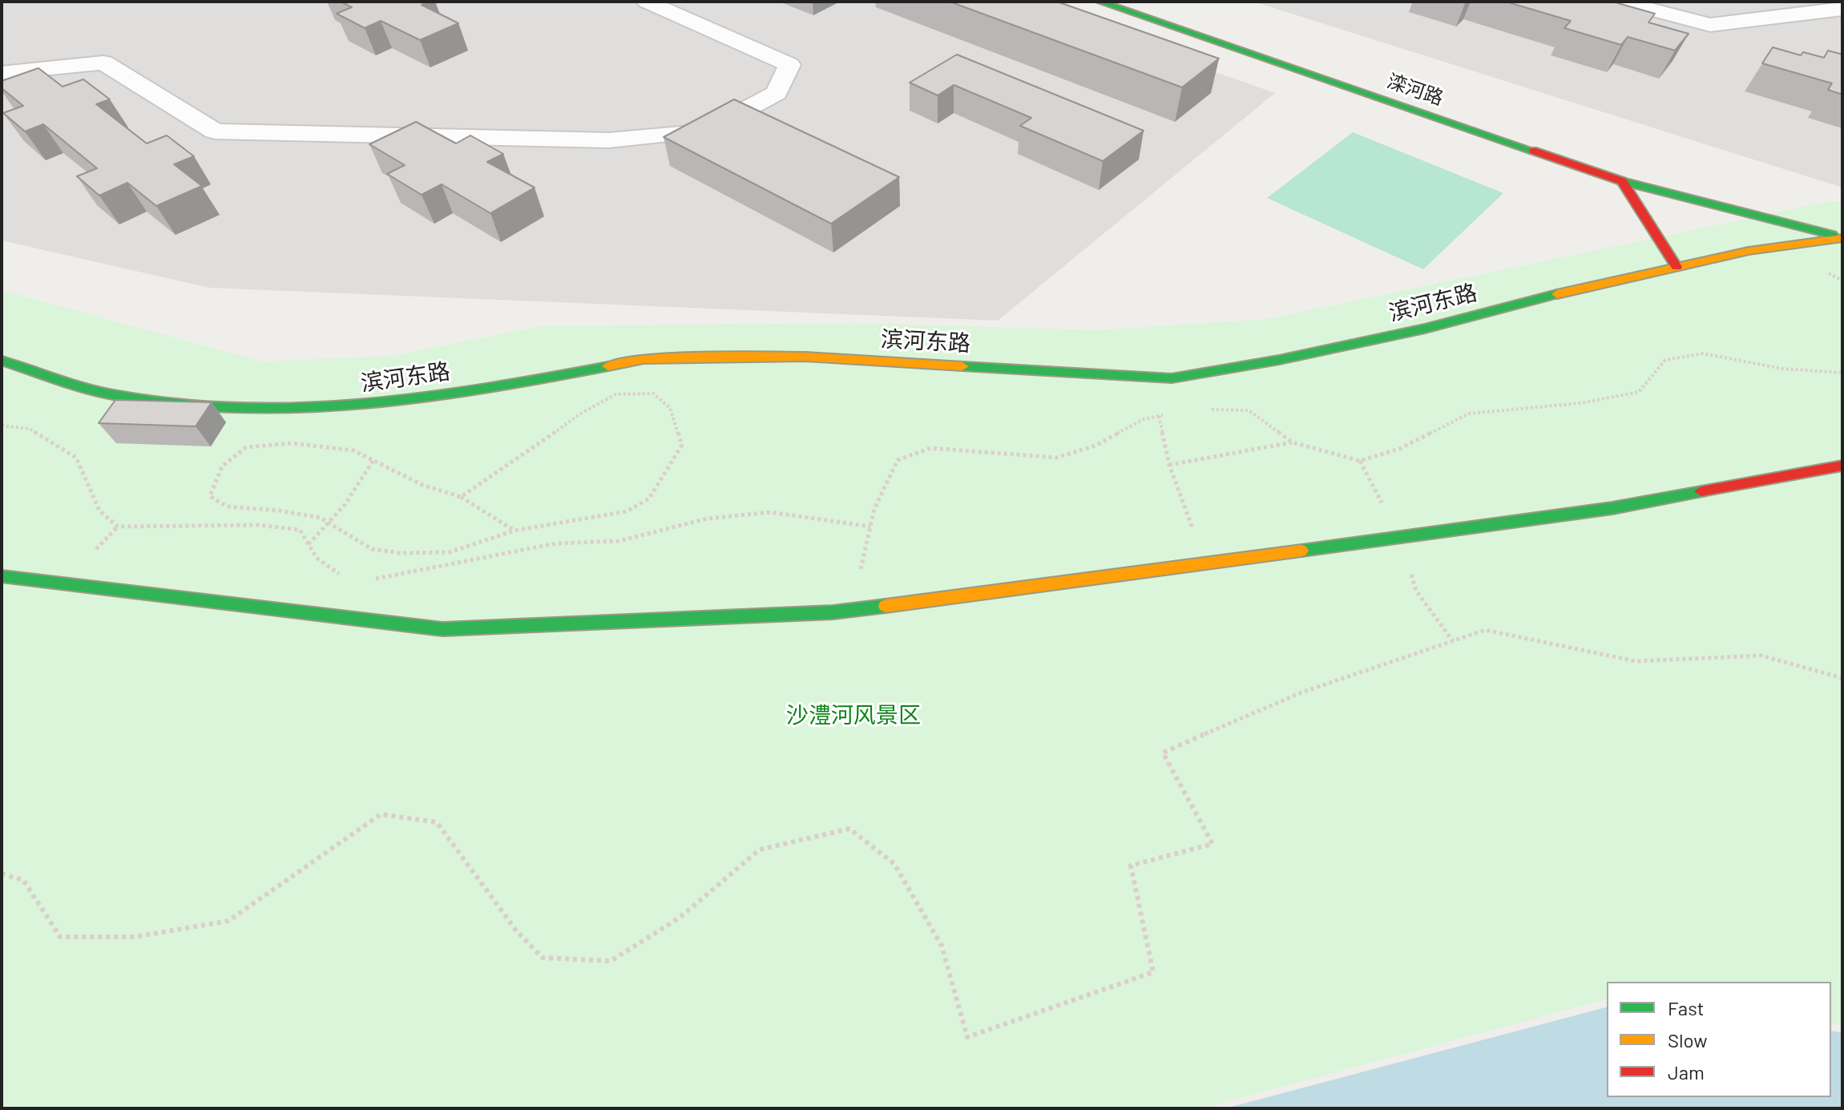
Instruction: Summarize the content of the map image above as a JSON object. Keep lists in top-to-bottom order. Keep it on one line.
{"streets":{"street":["滦河路","滨河东路"]},"crossings":[["滦河路","滨河东路"]],"parks":["沙澧河风景区"],"legend":["Fast","Slow","Jam"]}
